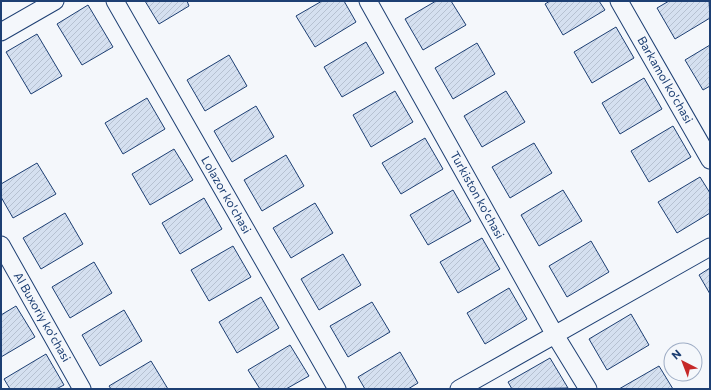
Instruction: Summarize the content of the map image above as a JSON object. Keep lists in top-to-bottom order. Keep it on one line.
{"streets":{"street":["Barkamol ko'chasi","Lolazor ko'chasi","Turkiston ko'chasi","Al Buxoriy ko'chasi"]},"north":"top left"}
